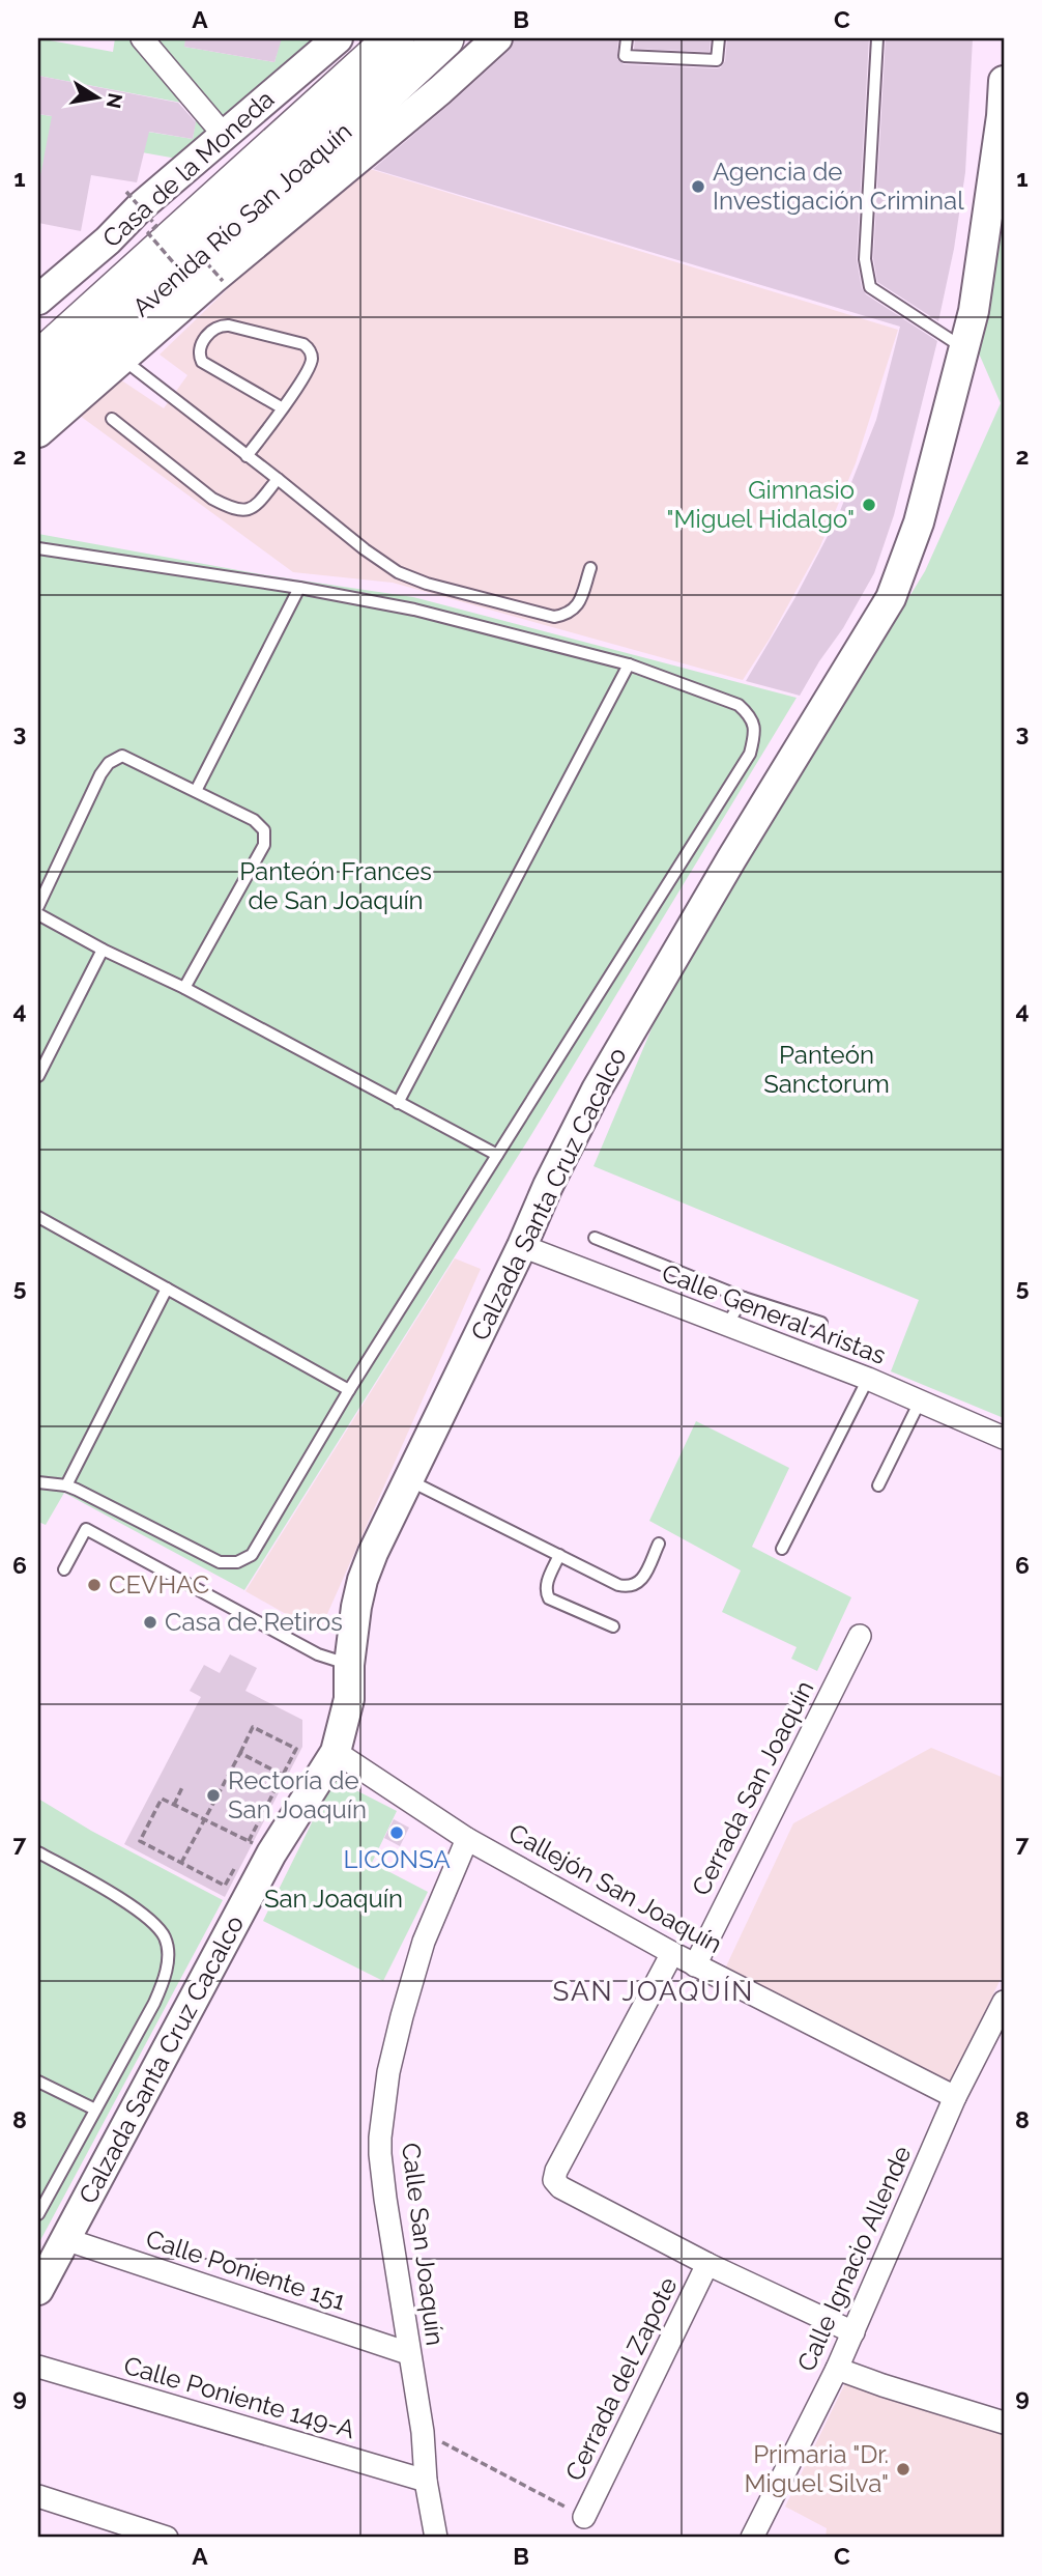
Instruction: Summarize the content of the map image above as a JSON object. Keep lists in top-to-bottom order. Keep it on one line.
{"streets":{"highway":["Avenida Río San Joaquín"],"street":["Casa de la Moneda","Calzada Santa Cruz Cacalco","Calle General Aristas","Cerrada San Joaquín","Callejón San Joaquín","Calle San Joaquín","Calle Ignacio Allende","Calle Poniente 151","Cerrada del Zapote","Calle Poniente 149-A"]},"crossings":[["Calzada Santa Cruz Cacalco","Calle General Aristas"],["Calzada Santa Cruz Cacalco","Callejón San Joaquín"],["Calzada Santa Cruz Cacalco","Calle Poniente 151"],["Cerrada San Joaquín","Callejón San Joaquín"],["Callejón San Joaquín","Calle San Joaquín"],["Callejón San Joaquín","Calle Ignacio Allende"],["Calle San Joaquín","Calle Poniente 151"],["Calle San Joaquín","Calle Poniente 149-A"]],"districts":["SAN JOAQUÍN"],"parks":["Panteón Frances de San Joaquín","Panteón Sanctorum","San Joaquín"],"places":["Agencia de Investigación Criminal","Gimnasio \"Miguel Hidalgo\"","CEVHAC","Casa de Retiros","Rectoría de San Joaquín","LICONSA","Primaria \"Dr. Miguel Silva\""],"north":"right","grid":{"columns":["A","B","C"],"rows":["1","2","3","4","5","6","7","8","9"]}}
